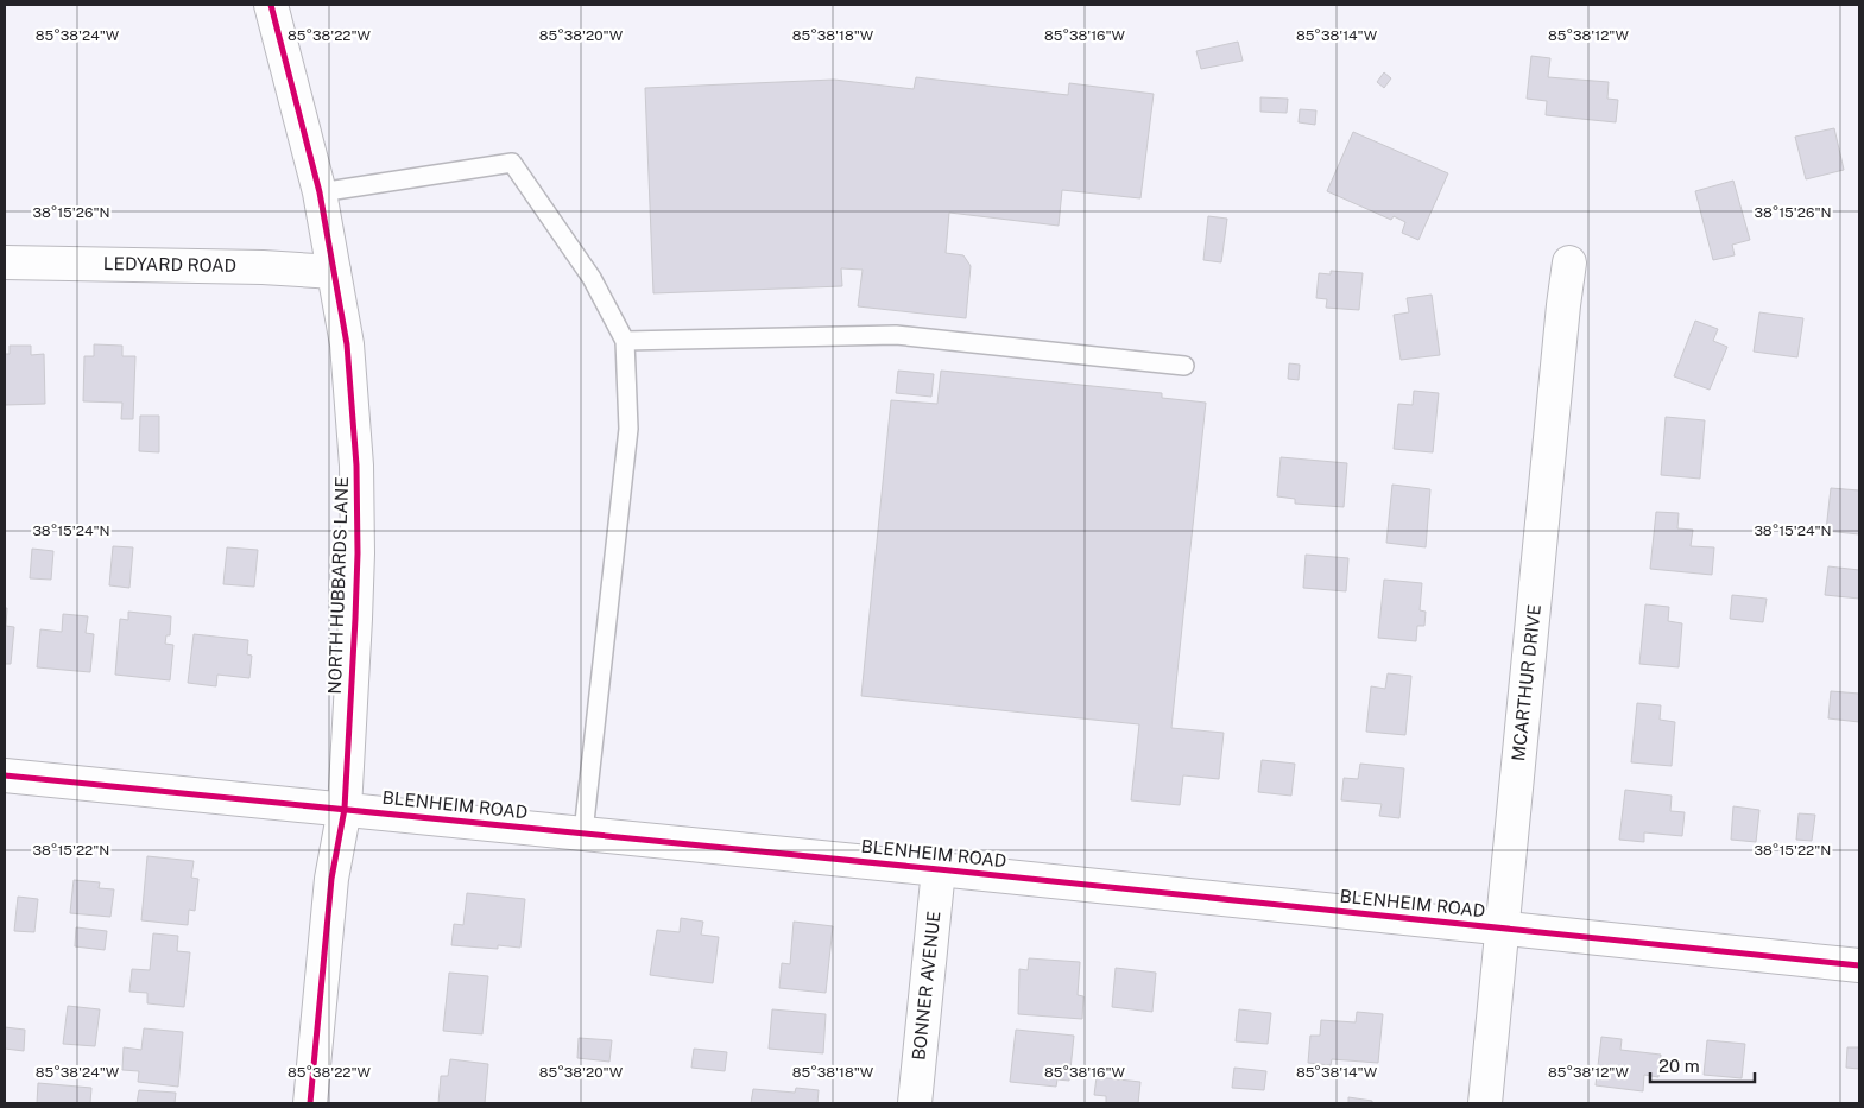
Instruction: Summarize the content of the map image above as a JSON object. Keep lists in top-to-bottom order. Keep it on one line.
{"streets":{"street":["LEDYARD ROAD","NORTH HUBBARDS LANE","MCARTHUR DRIVE","BLENHEIM ROAD","BONNER AVENUE"]},"crossings":[["LEDYARD ROAD","NORTH HUBBARDS LANE"],["NORTH HUBBARDS LANE","BLENHEIM ROAD"],["MCARTHUR DRIVE","BLENHEIM ROAD"],["BLENHEIM ROAD","BONNER AVENUE"]],"scale_bar":"20 m","coordinates":["85°38'24\"W","85°38'22\"W","85°38'20\"W","85°38'18\"W","85°38'16\"W","85°38'14\"W","85°38'12\"W","38°15'26\"N","38°15'24\"N","38°15'22\"N"]}
